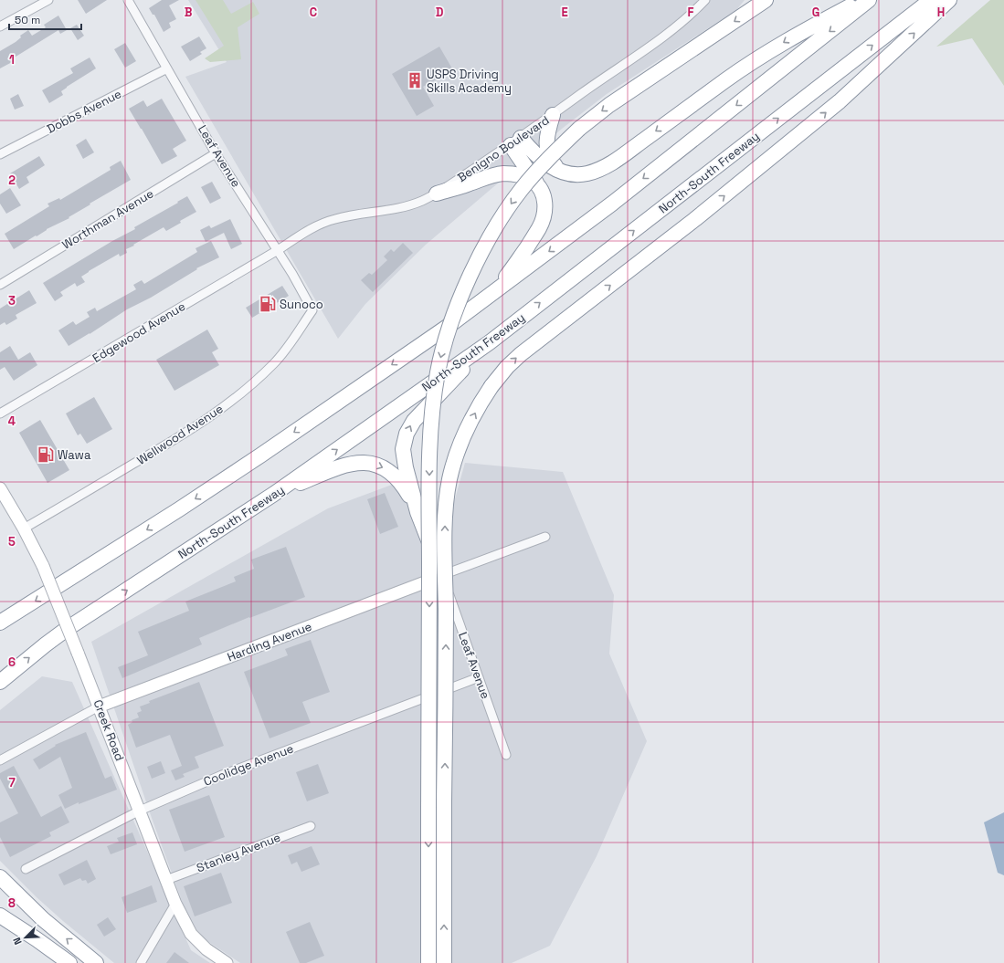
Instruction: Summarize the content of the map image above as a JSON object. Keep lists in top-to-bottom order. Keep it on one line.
{"streets":{"highway":["North-South Freeway"],"main road":["Harding Avenue","Creek Road"],"street":["Dobbs Avenue","Benigno Boulevard","Leaf Avenue","Worthman Avenue","Edgewood Avenue","Wellwood Avenue","Coolidge Avenue","Stanley Avenue"]},"crossings":[["Dobbs Avenue","Leaf Avenue"],["Benigno Boulevard","Leaf Avenue"],["Benigno Boulevard","Edgewood Avenue"],["Leaf Avenue","Worthman Avenue"],["Leaf Avenue","Edgewood Avenue"],["Leaf Avenue","Wellwood Avenue"],["Leaf Avenue","Harding Avenue"],["Leaf Avenue","Coolidge Avenue"],["Wellwood Avenue","Creek Road"],["Harding Avenue","Creek Road"],["Creek Road","Coolidge Avenue"],["Creek Road","Stanley Avenue"]],"places":{"building":["USPS Driving Skills Academy"],"fuel station":["Sunoco","Wawa"]},"scale_bar":"50 m","north":"bottom left","grid":{"columns":["B","C","D","E","F","G","H"],"rows":["1","2","3","4","5","6","7","8"]}}
